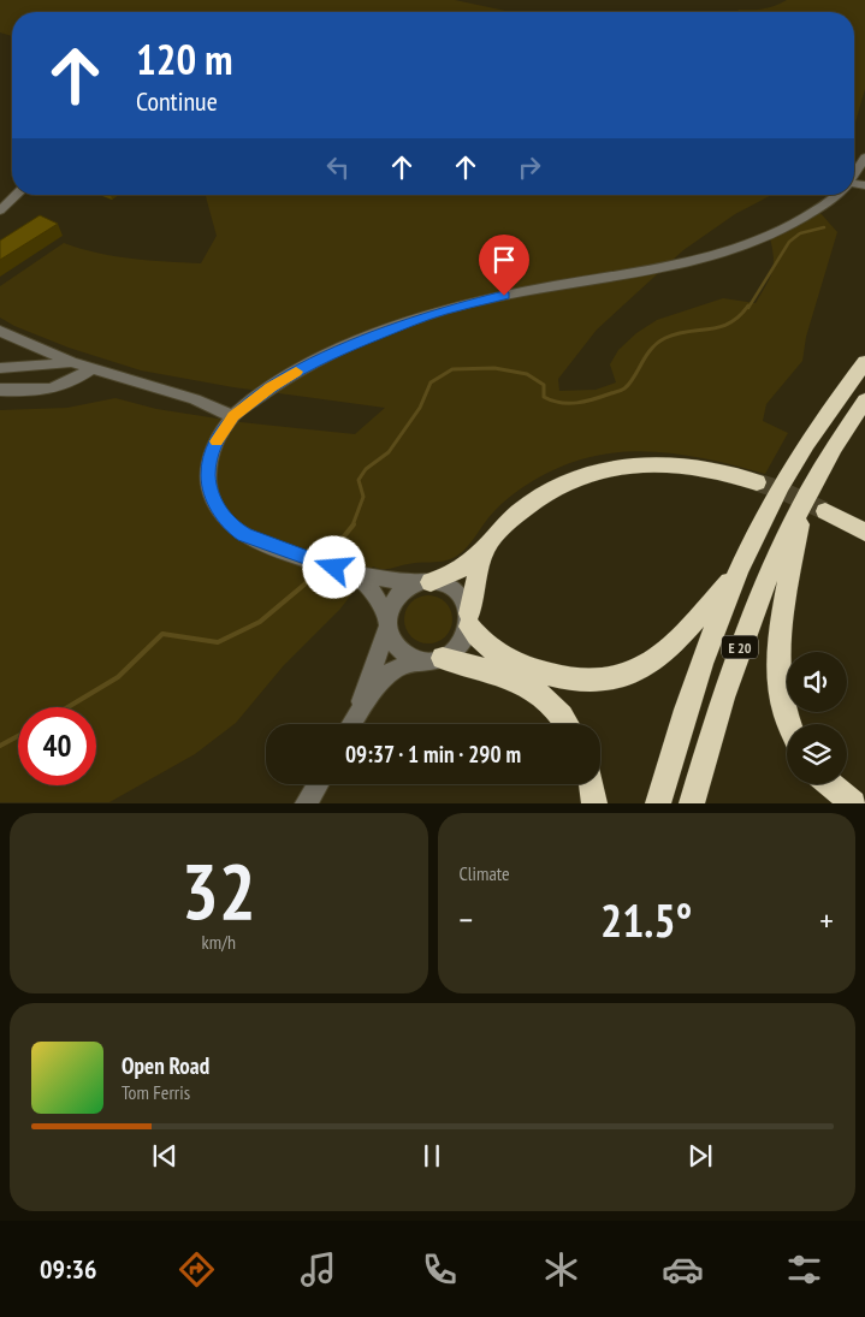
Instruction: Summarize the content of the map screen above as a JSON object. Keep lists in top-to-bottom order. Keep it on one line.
{"streets":{"highway":["E 20"]},"page":{"turn":["120 m","Continue"],"limit":"40","trip":"09:37 · 1 min · 290 m","tile":[["32","km/h"],"Climate"],"heat":["−","21.5°","+"],"song":["Open Road","Tom Ferris"],"tabs":"09:36"}}
